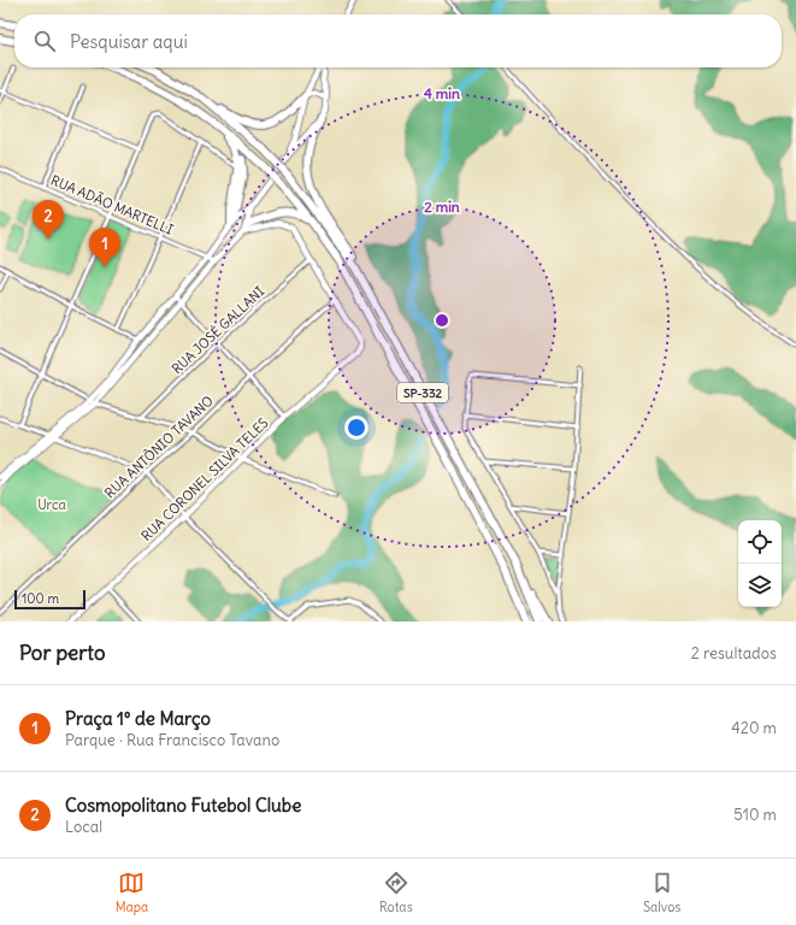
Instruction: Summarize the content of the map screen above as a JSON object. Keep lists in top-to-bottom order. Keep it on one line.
{"streets":{"highway":["SP-332"],"street":["RUA ADÃO MARTELLI","RUA JOSÉ GALLANI","RUA ANTÔNIO TAVANO","RUA CORONEL SILVA TELES"]},"crossings":[["RUA ANTÔNIO TAVANO","RUA CORONEL SILVA TELES"]],"parks":["Urca"],"scale_bar":"100 m","page":{"search":"Pesquisar aqui","pins":["2","1"],"scale":"100 m","heading":["Por perto","2 resultados"],"list":[{"mark":"1","name":"Praça 1º de Março","note":"Parque · Rua Francisco Tavano","value":"420 m"},{"mark":"2","name":"Cosmopolitano Futebol Clube","note":"Local","value":"510 m"}],"nav":["Mapa","Rotas","Salvos"]},"rings":["4 min","2 min"]}
